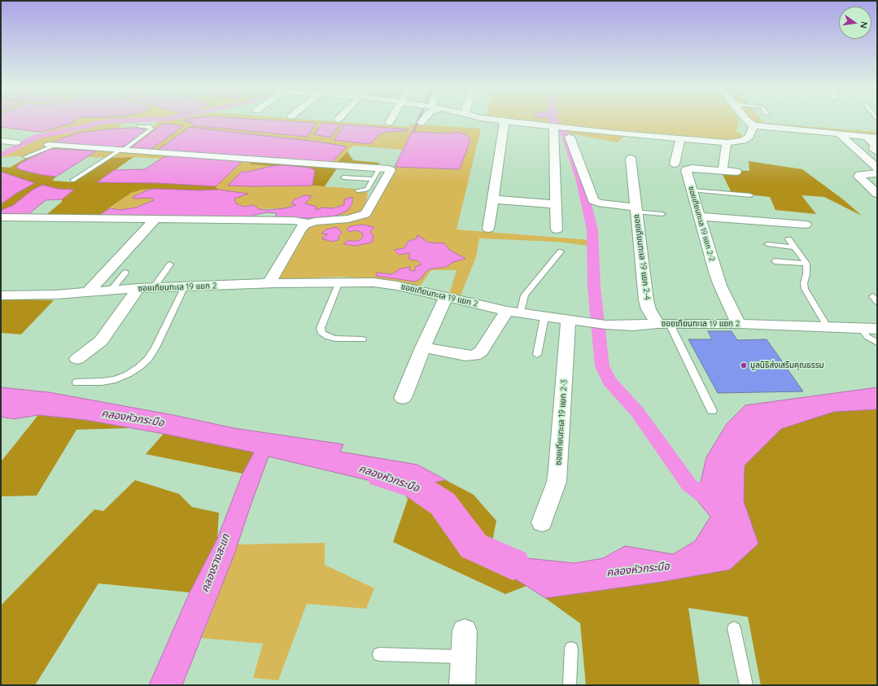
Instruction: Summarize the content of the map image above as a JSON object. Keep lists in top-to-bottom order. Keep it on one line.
{"streets":{"street":["ซอยเทียนทะเล 19 แยก 2-2","ซอยเทียนทะเล 19 แยก 2-4","ซอยเทียนทะเล 19 แยก 2","ซอยเทียนทะเล 19 แยก 2-3"]},"crossings":[["ซอยเทียนทะเล 19 แยก 2-2","ซอยเทียนทะเล 19 แยก 2"],["ซอยเทียนทะเล 19 แยก 2-4","ซอยเทียนทะเล 19 แยก 2"],["ซอยเทียนทะเล 19 แยก 2","ซอยเทียนทะเล 19 แยก 2-3"]],"water":["คลองหัวกระบือ","คลองรางสะแก"],"places":["มูลนิธิส่งเสริมคุณธรรม"],"north":"right"}
